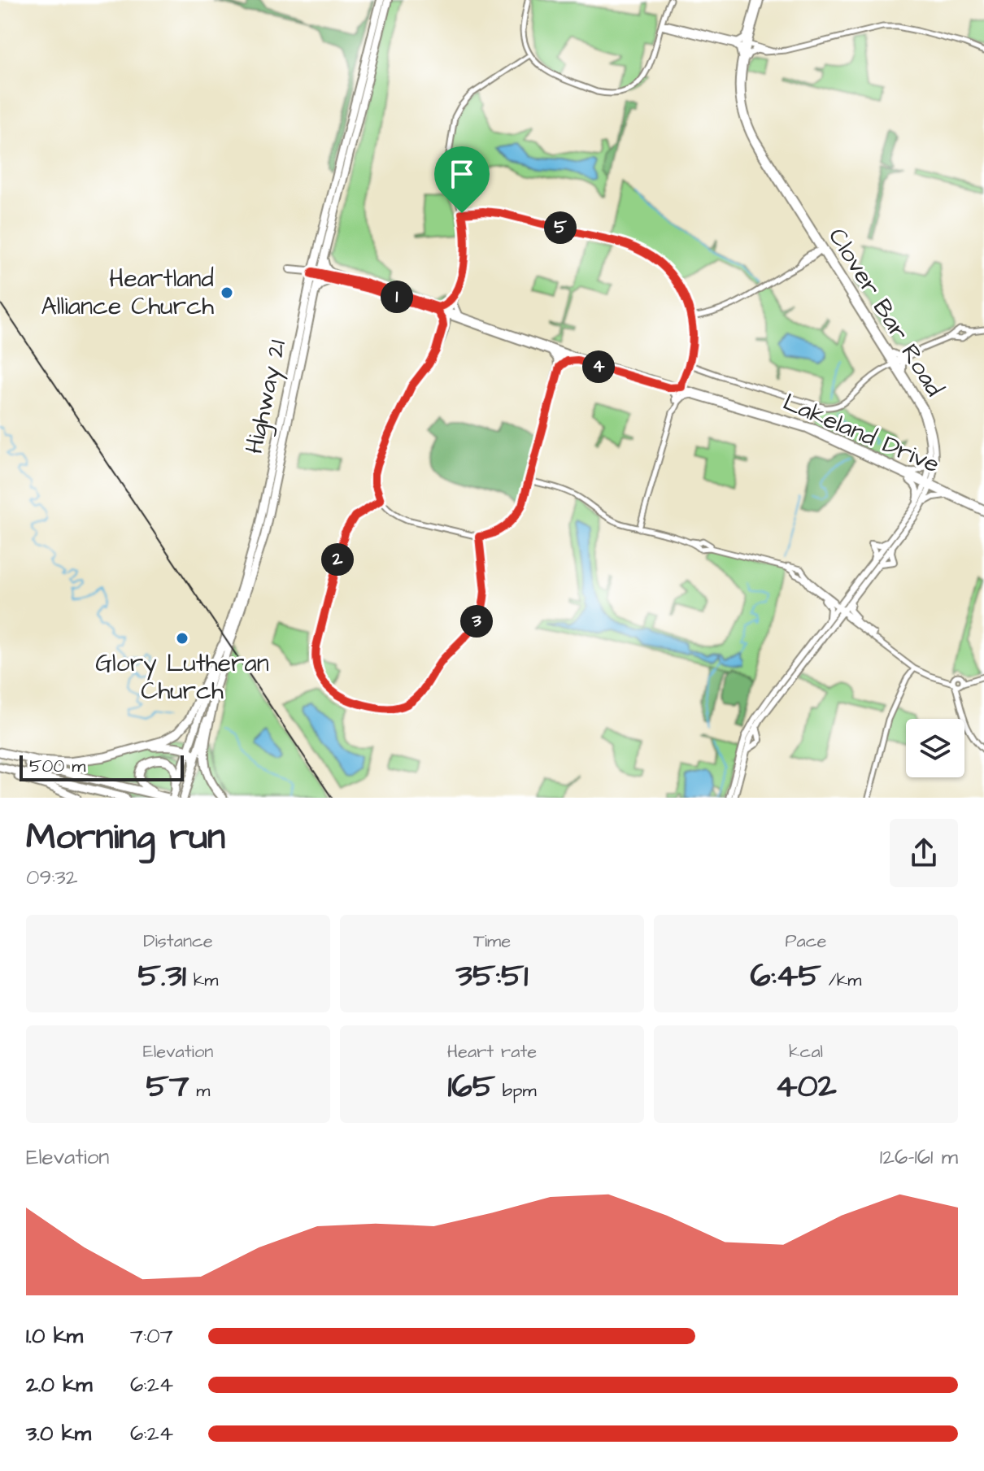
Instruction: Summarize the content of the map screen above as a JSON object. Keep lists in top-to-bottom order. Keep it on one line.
{"streets":{"main road":["Clover Bar Road","Highway 21","Lakeland Drive"]},"crossings":[["Clover Bar Road","Lakeland Drive"],["Highway 21","Lakeland Drive"]],"places":["Heartland Alliance Church","Glory Lutheran Church"],"scale_bar":"500 m","page":{"pins":["5","1","4","2","3"],"scale":"500 m","heading":["Morning run","09:32"],"stats":[["Distance","5.31 km"],["Time","35:51"],["Pace","6:45 /km"],["Elevation","57 m"],["Heart rate","165 bpm"],["kcal","402"]],"chart":["Elevation","126–161 m"],"list":[{"name":"1.0 km","note":"7:07"},{"name":"2.0 km","note":"6:24"},{"name":"3.0 km","note":"6:24"}]}}
